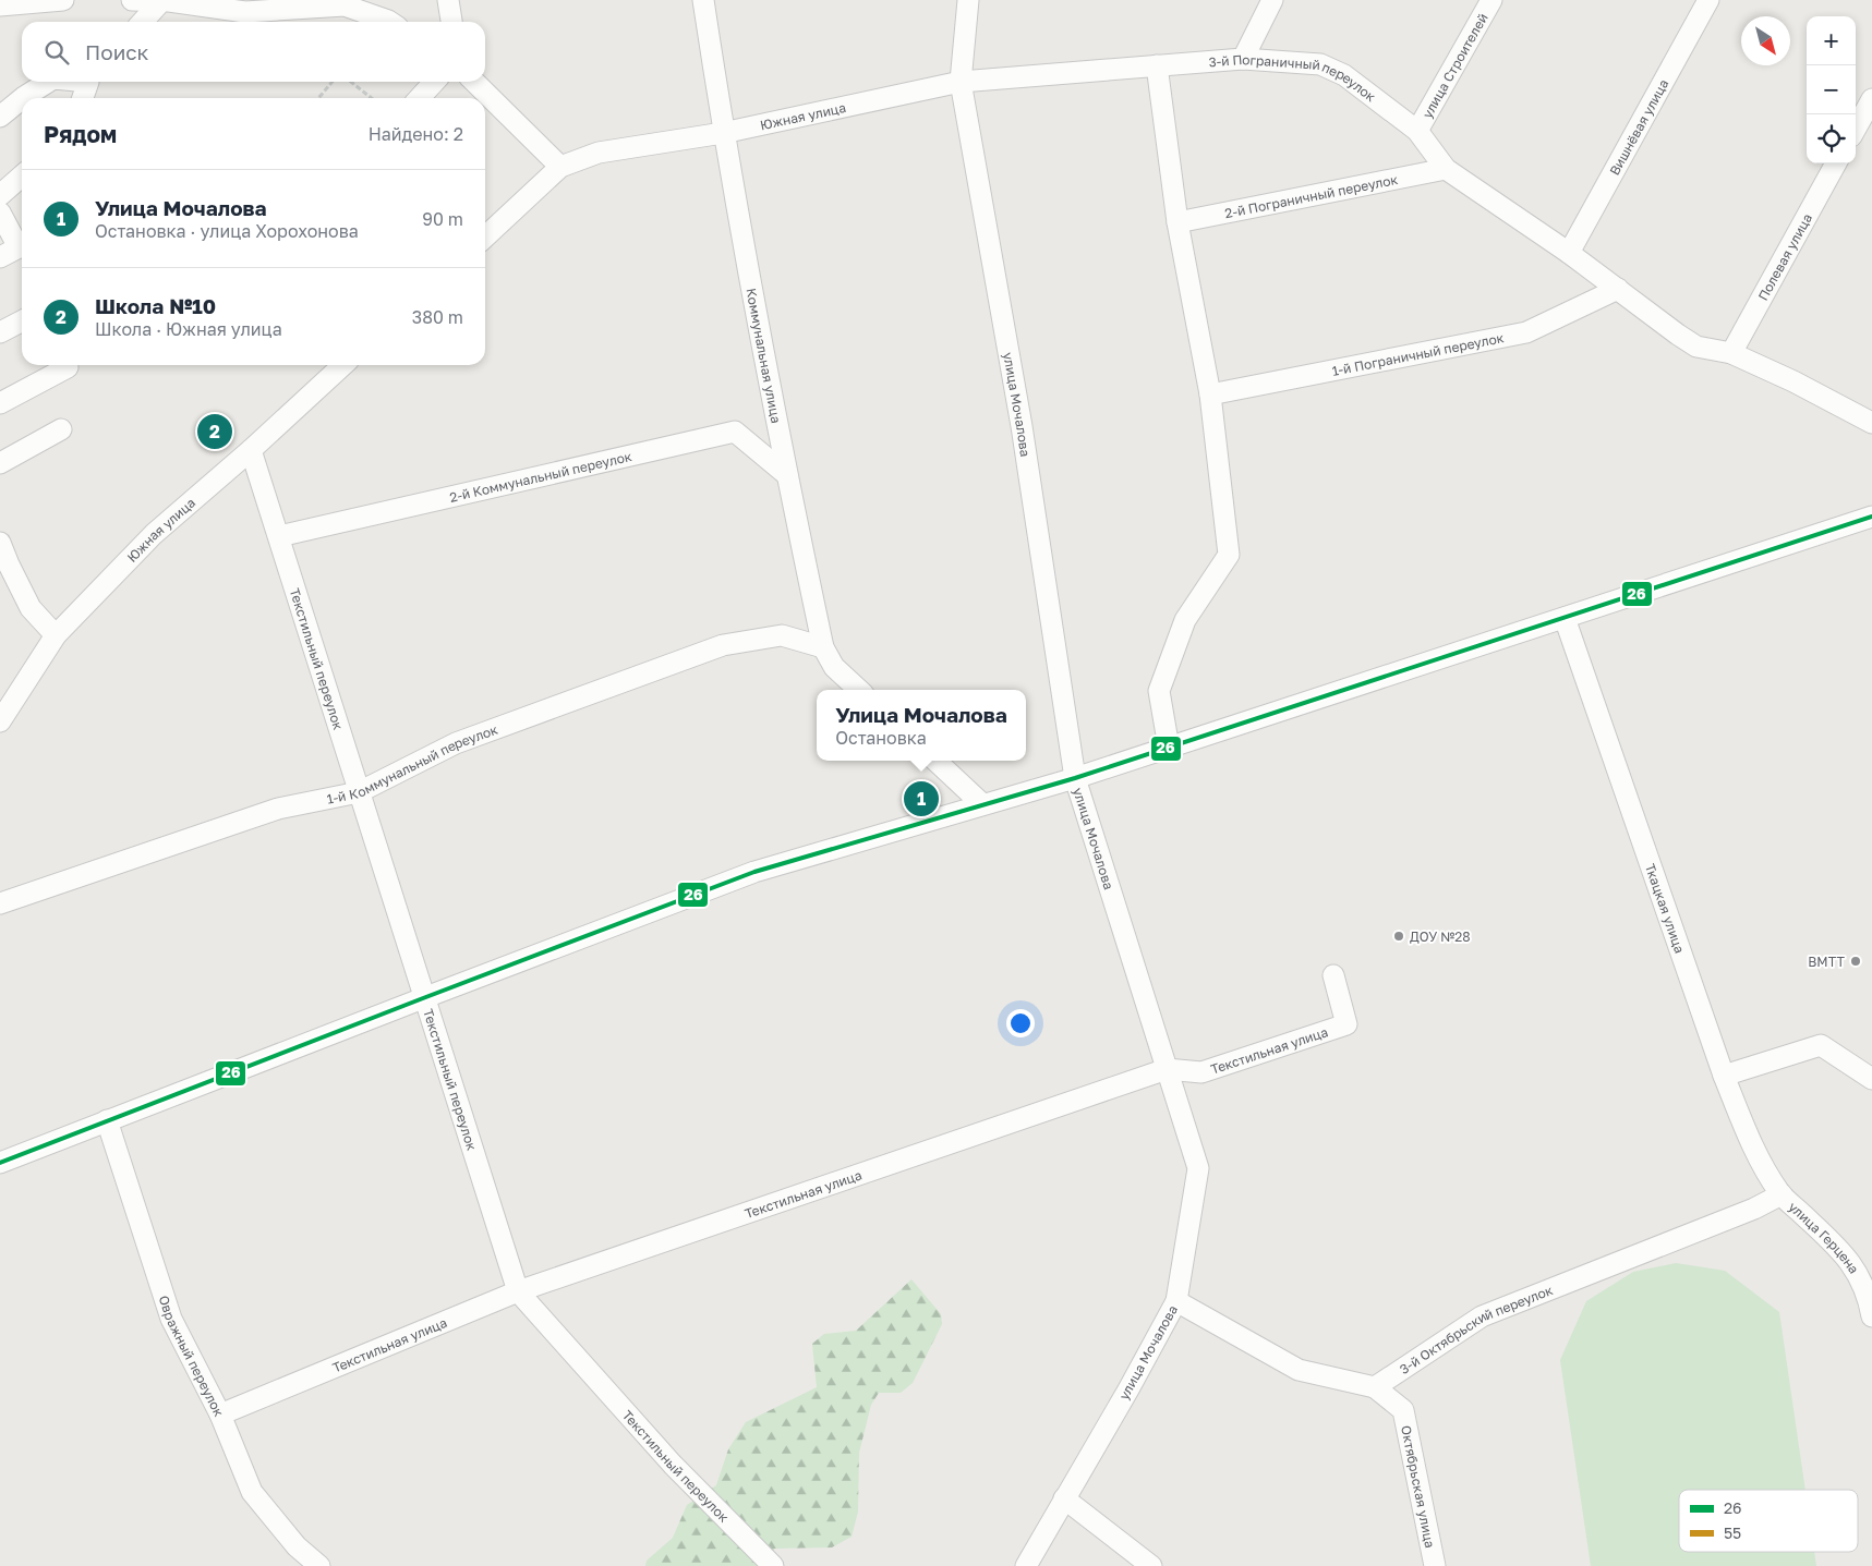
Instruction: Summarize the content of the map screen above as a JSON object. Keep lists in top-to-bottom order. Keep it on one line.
{"streets":{"street":["улица Строителей","3-й Пограничный переулок","Южная улица","Вишнёвая улица","2-й Пограничный переулок","Полевая улица","1-й Пограничный переулок","Коммунальная улица","улица Мочалова","2-й Коммунальный переулок","Текстильный переулок","1-й Коммунальный переулок","Ткацкая улица","Текстильная улица","улица Герцена","3-й Октябрьский переулок","Овражный переулок","Октябрьская улица"]},"crossings":[["улица Строителей","3-й Пограничный переулок"],["3-й Пограничный переулок","Южная улица"],["3-й Пограничный переулок","Вишнёвая улица"],["3-й Пограничный переулок","2-й Пограничный переулок"],["3-й Пограничный переулок","Полевая улица"],["3-й Пограничный переулок","1-й Пограничный переулок"],["Южная улица","Коммунальная улица"],["Южная улица","улица Мочалова"],["Южная улица","Текстильный переулок"],["Коммунальная улица","2-й Коммунальный переулок"],["Коммунальная улица","1-й Коммунальный переулок"],["улица Мочалова","Текстильная улица"],["2-й Коммунальный переулок","Текстильный переулок"],["Текстильный переулок","1-й Коммунальный переулок"],["Текстильный переулок","Текстильная улица"],["Ткацкая улица","улица Герцена"],["Ткацкая улица","3-й Октябрьский переулок"],["Текстильная улица","Овражный переулок"],["улица Герцена","3-й Октябрьский переулок"],["3-й Октябрьский переулок","Октябрьская улица"]],"places":["ДОУ №28","ВМТТ"],"lines":["transit line 26"],"legend":["26","55"],"north":"bottom right","page":{"map_buttons":["+","−"],"search":"Поиск","heading":["Рядом","Найдено: 2"],"list":[{"mark":"1","name":"Улица Мочалова","note":"Остановка · улица Хорохонова","value":"90 m"},{"mark":"2","name":"Школа №10","note":"Школа · Южная улица","value":"380 m"}],"pins":["2","1"],"popup":["Улица Мочалова","Остановка"]}}
